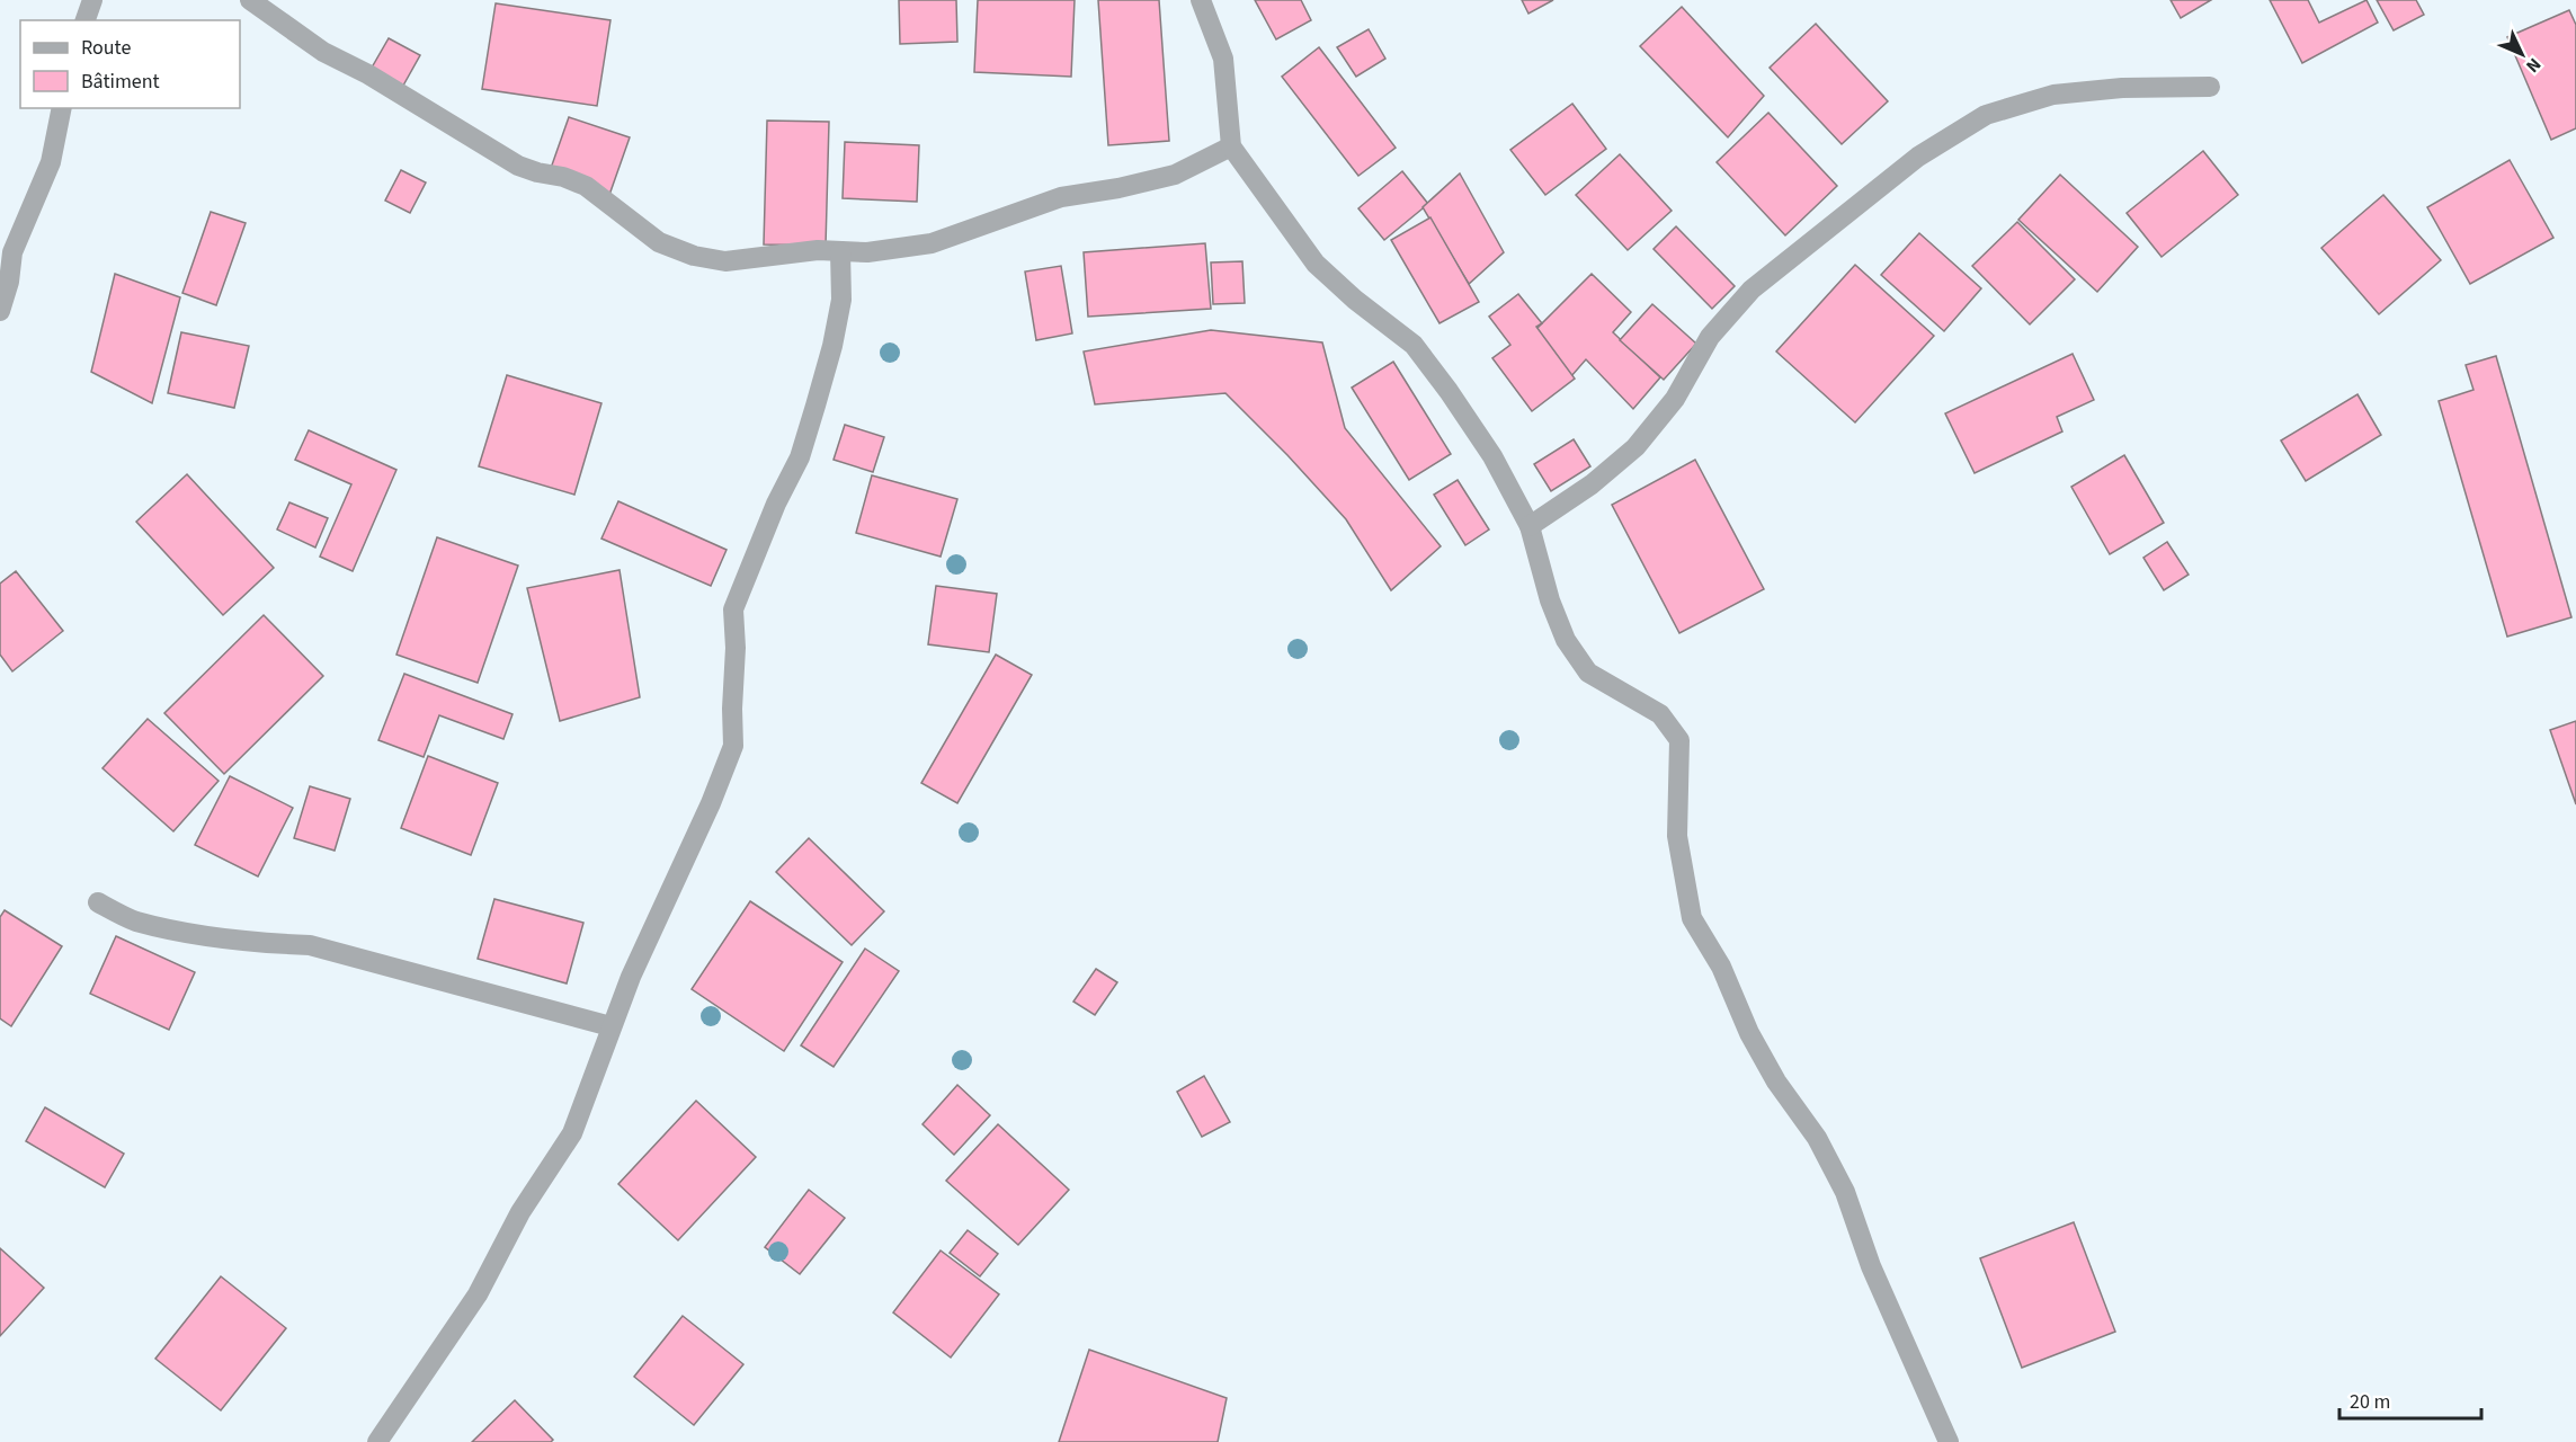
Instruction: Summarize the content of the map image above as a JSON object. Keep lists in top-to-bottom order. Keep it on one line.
{"legend":["Route","Bâtiment"],"scale_bar":"20 m","north":"bottom right"}
